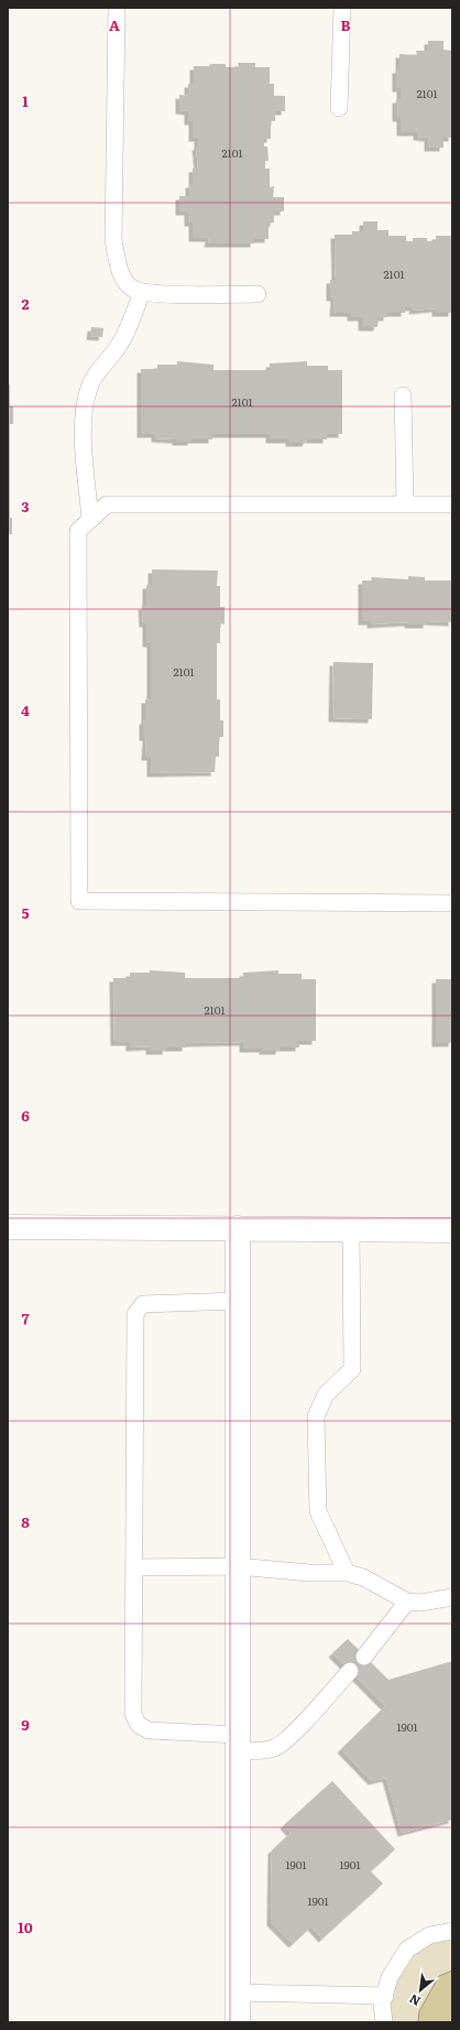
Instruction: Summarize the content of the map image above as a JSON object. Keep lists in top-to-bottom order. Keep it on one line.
{"house_numbers":["2101","2101","2101","2101","2101","2101","1901","1901","1901","1901"],"north":"bottom left","grid":{"columns":["A","B"],"rows":["1","2","3","4","5","6","7","8","9","10"]}}
